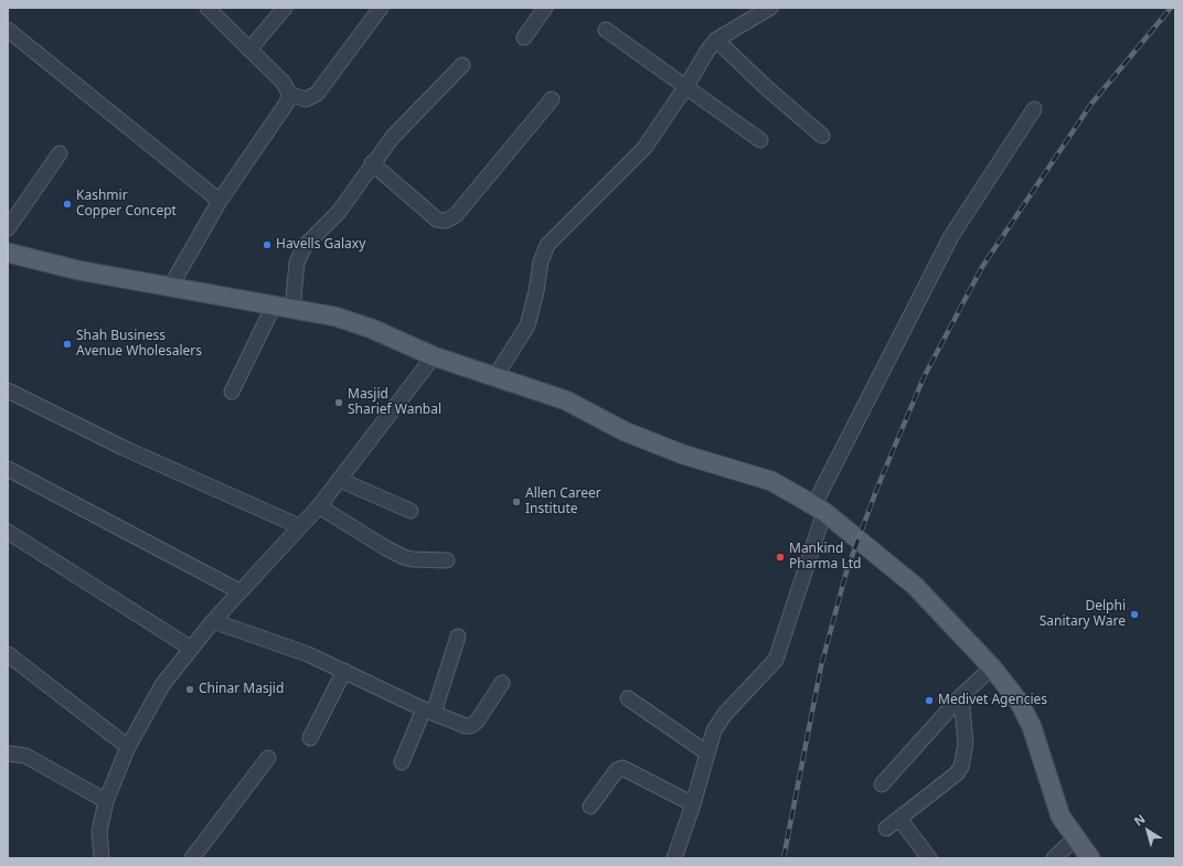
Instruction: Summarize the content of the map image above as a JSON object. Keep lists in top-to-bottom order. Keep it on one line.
{"places":["Kashmir Copper Concept","Havells Galaxy","Shah Business Avenue Wholesalers","Masjid Sharief Wanbal","Allen Career Institute","Mankind Pharma Ltd","Delphi Sanitary Ware","Chinar Masjid","Medivet Agencies"],"north":"top left"}
